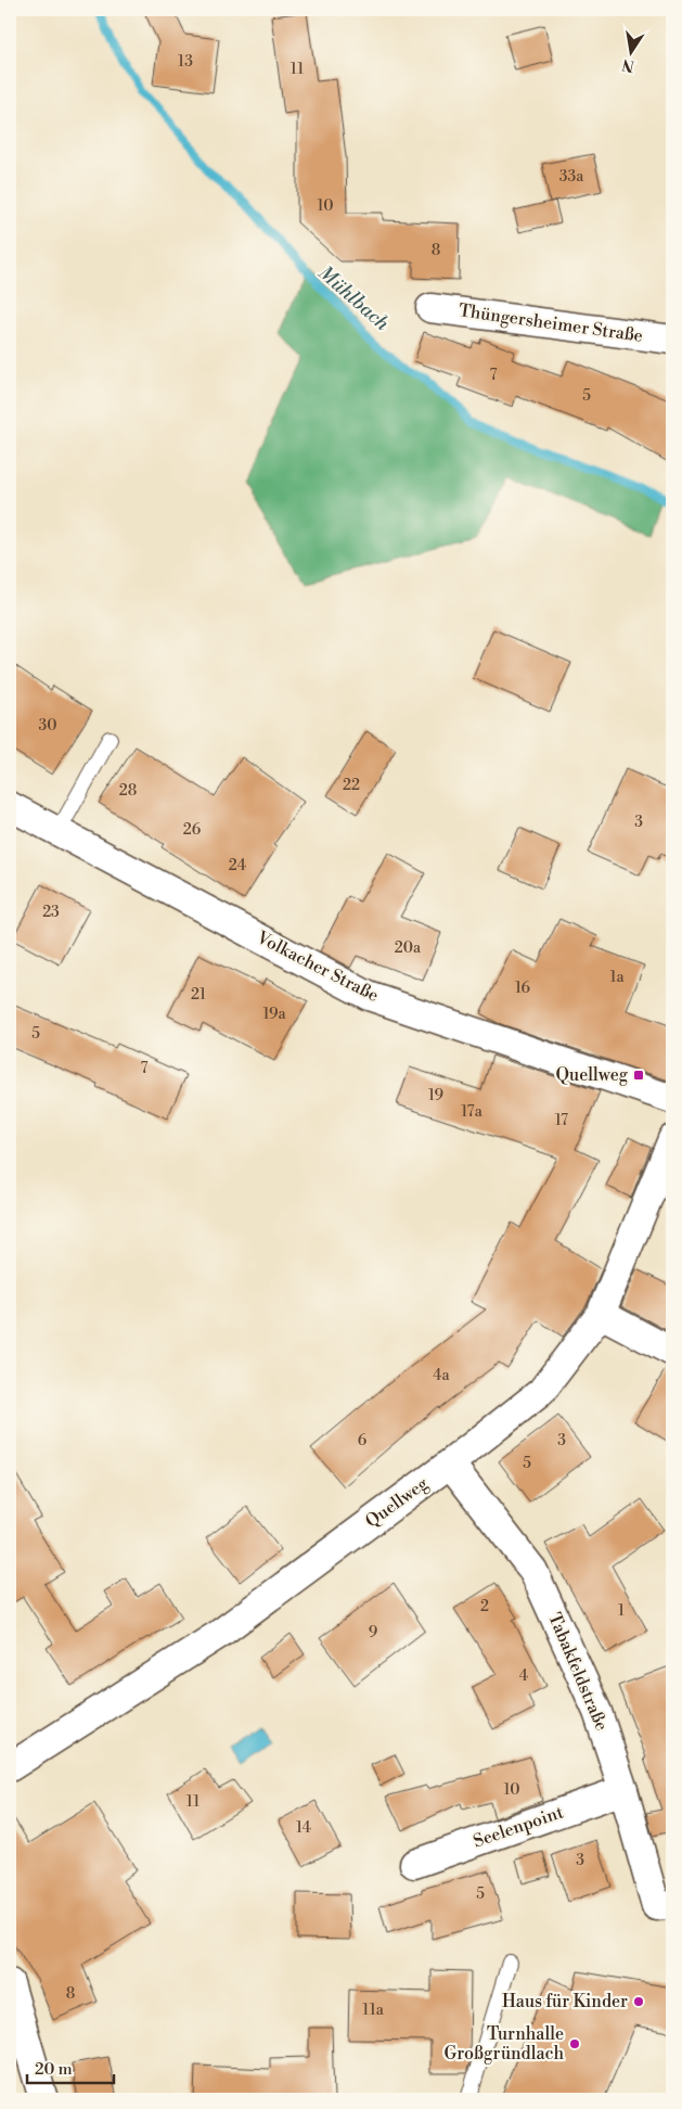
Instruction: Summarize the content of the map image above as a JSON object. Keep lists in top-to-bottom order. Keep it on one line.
{"streets":{"street":["Thüngersheimer Straße","Volkacher Straße","Quellweg","Tabakfeldstraße","Seelenpoint"]},"crossings":[["Quellweg","Tabakfeldstraße"],["Tabakfeldstraße","Seelenpoint"]],"water":["Mühlbach"],"places":{"transit":["Quellweg"],"other":["Haus für Kinder","Turnhalle Großgründlach"]},"house_numbers":["13","11","33a","10","8","7","5","30","22","28","3","26","24","23","20a","1a","16","21","19a","5","7","19","17a","17","4a","6","3","5","2","1","9","4","10","11","14","3","5","8","11a"],"scale_bar":"20 m","north":"bottom"}
